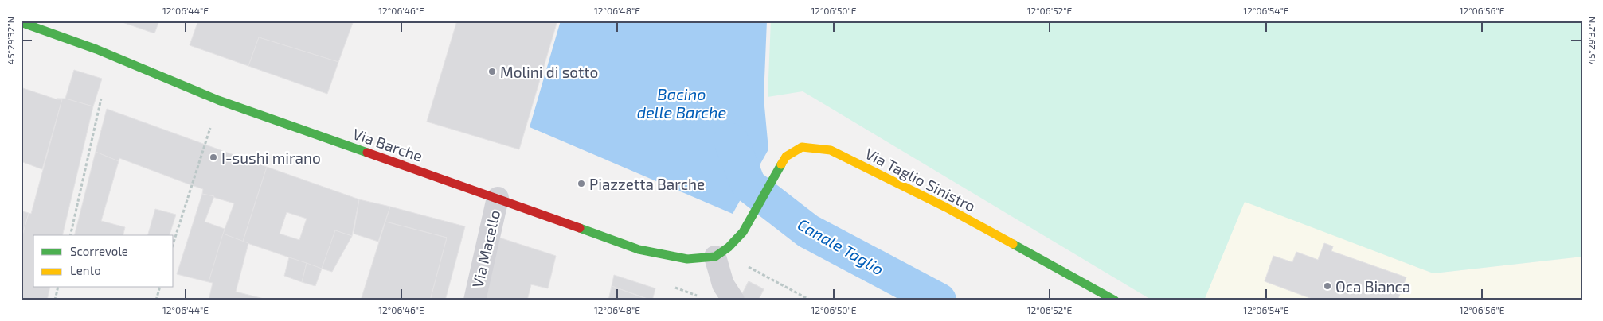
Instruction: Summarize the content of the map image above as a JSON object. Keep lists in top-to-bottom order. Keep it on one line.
{"streets":{"street":["Via Barche","Via Taglio Sinistro","Via Macello"]},"crossings":[["Via Barche","Via Taglio Sinistro"],["Via Barche","Via Macello"]],"water":["Bacino delle Barche","Canale Taglio"],"places":["Molini di sotto","I-sushi mirano","Piazzetta Barche","Oca Bianca"],"legend":["Scorrevole","Lento"],"coordinates":["12°06'44\"E","12°06'46\"E","12°06'48\"E","12°06'50\"E","12°06'52\"E","12°06'54\"E","12°06'56\"E","45°29'32\"N"]}
